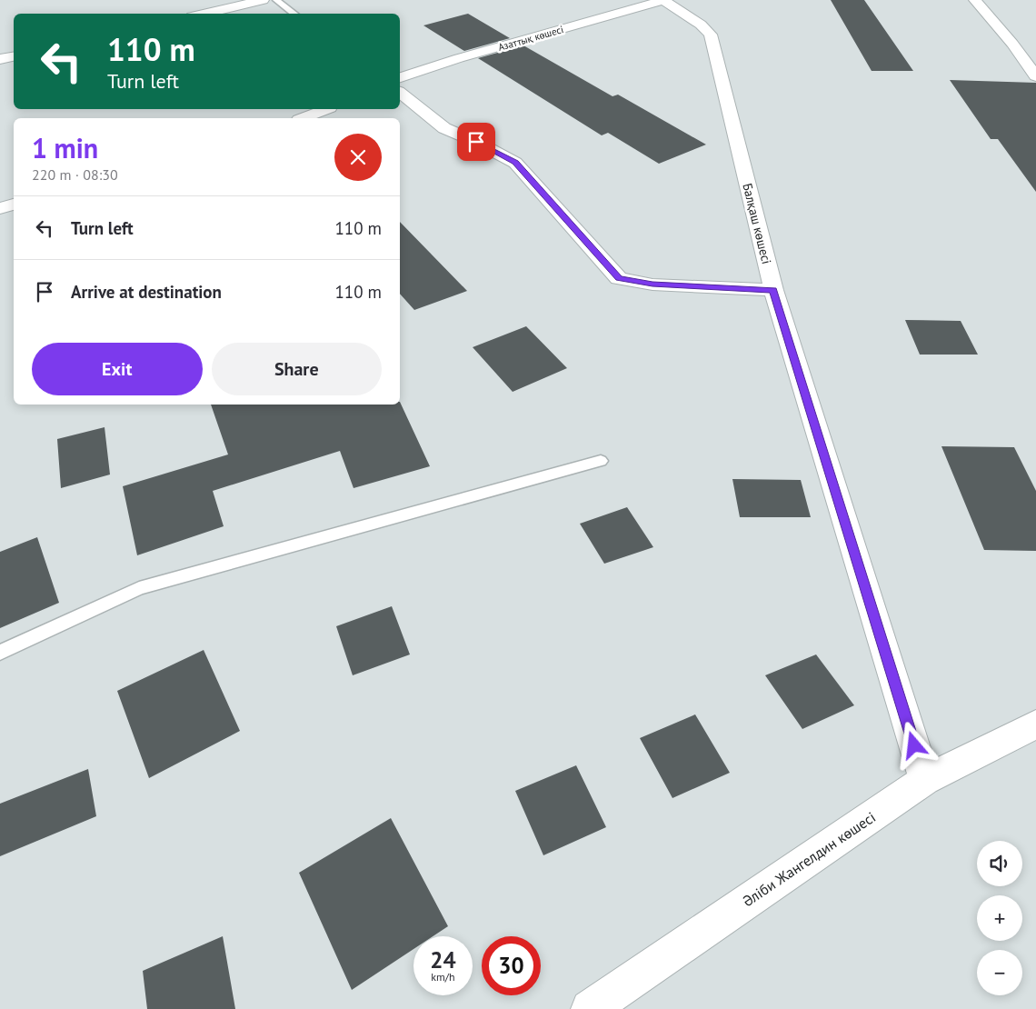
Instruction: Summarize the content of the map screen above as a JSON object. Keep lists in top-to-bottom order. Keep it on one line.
{"streets":{"street":["Азаттық көшесі","Балқаш көшесі","Әліби Жангелдин көшесі"]},"crossings":[["Азаттық көшесі","Балқаш көшесі"],["Балқаш көшесі","Әліби Жангелдин көшесі"]],"page":{"turn":["110 m","Turn left"],"heading":["1 min","220 m · 08:30"],"list":[{"name":"Turn left","value":"110 m"},{"name":"Arrive at destination","value":"110 m"}],"buttons":["Exit","Share"],"map_buttons":["+","−"],"speed":"24 km/h","limit":"30"}}
